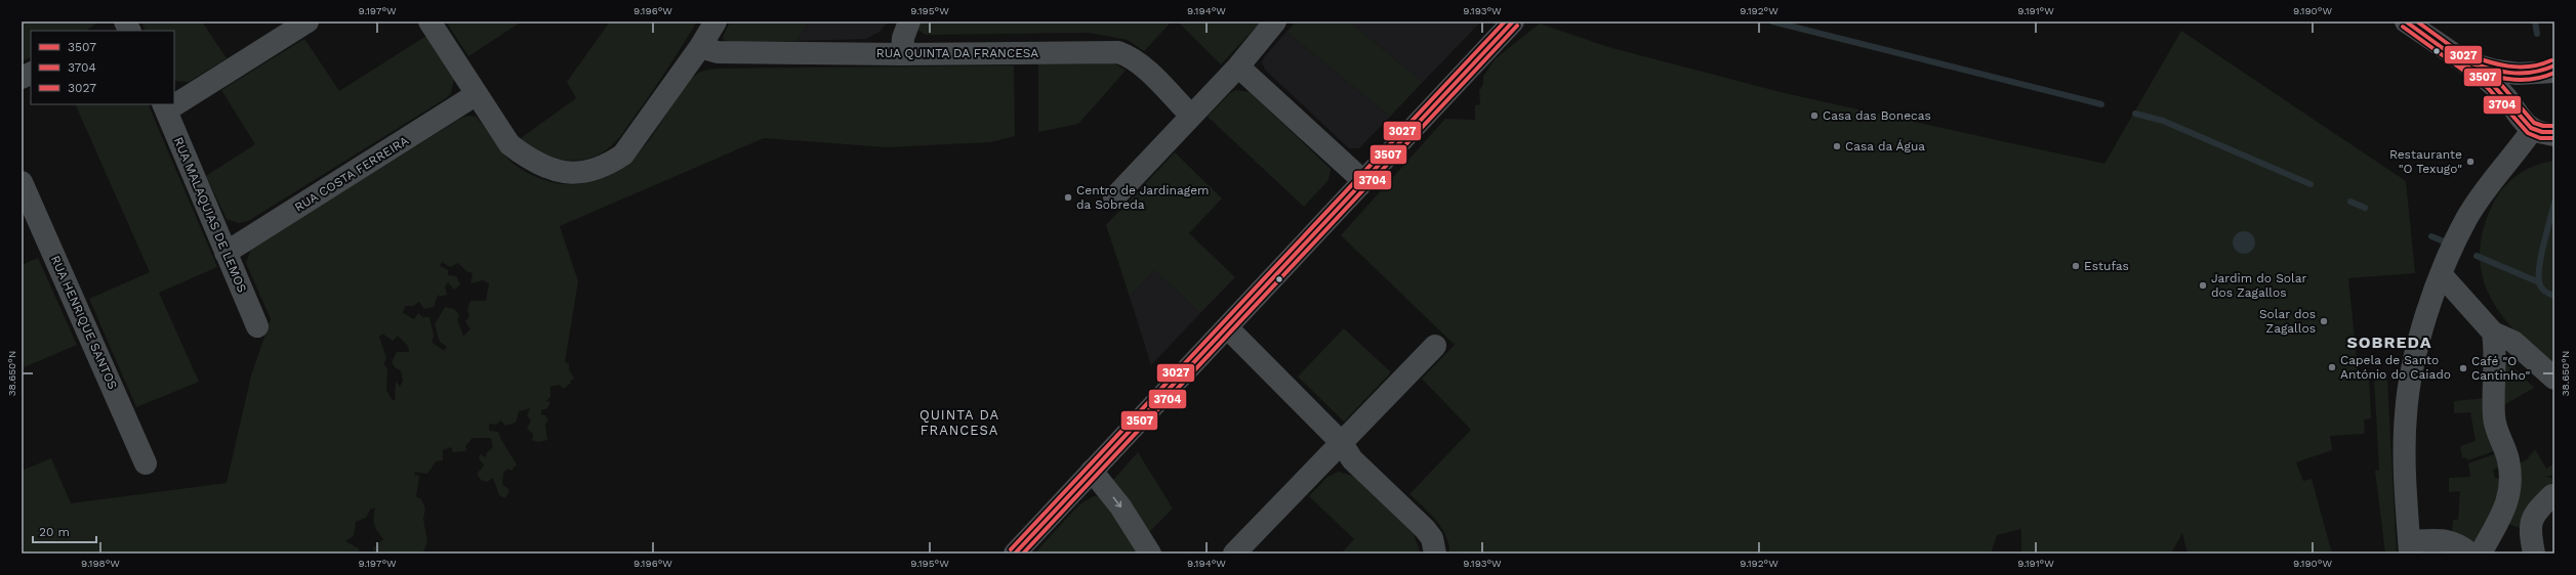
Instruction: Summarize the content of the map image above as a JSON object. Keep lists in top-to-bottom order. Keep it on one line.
{"streets":{"street":["RUA QUINTA DA FRANCESA","RUA COSTA FERREIRA","RUA MALAQUIAS DE LEMOS","RUA HENRIQUE SANTOS"]},"crossings":[["RUA COSTA FERREIRA","RUA MALAQUIAS DE LEMOS"]],"districts":["SOBREDA","QUINTA DA FRANCESA"],"places":["Casa das Bonecas","Casa da Água","Restaurante \"O Texugo\"","Centro de Jardinagem da Sobreda","Estufas","Jardim do Solar dos Zagallos","Solar dos Zagallos","Capela de Santo António do Caiado","Café \"O Cantinho\""],"lines":["transit line 3507","transit line 3027","transit line 3704"],"legend":["3507","3704","3027"],"scale_bar":"20 m","coordinates":["9.197°W","9.196°W","9.195°W","9.194°W","9.193°W","9.192°W","9.191°W","9.190°W","38.650°N","9.198°W"]}
